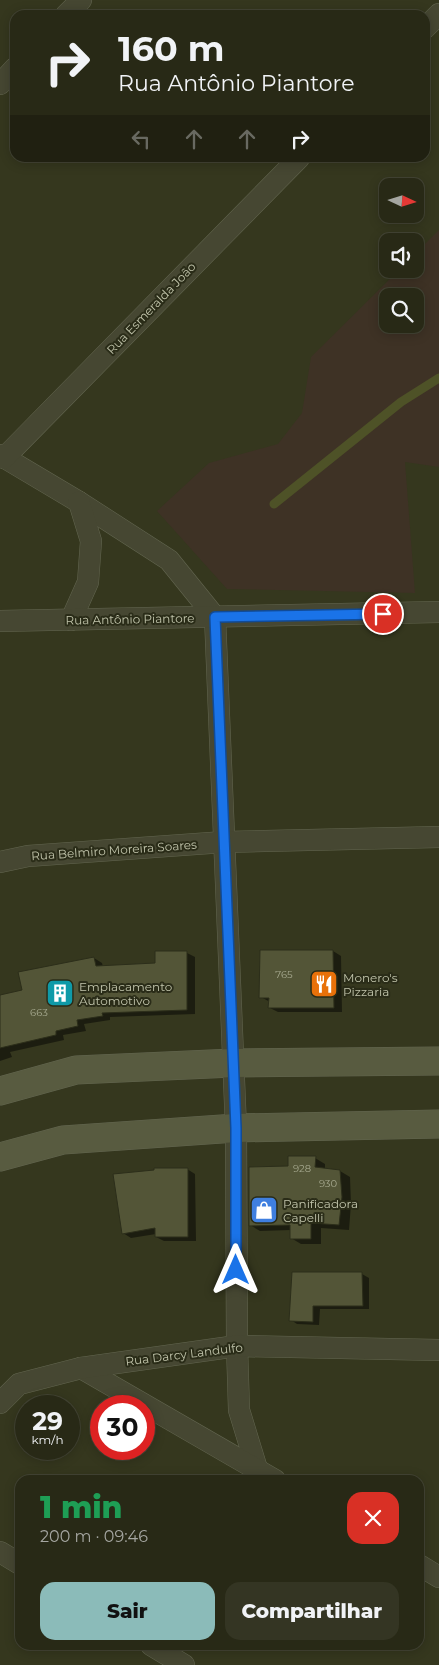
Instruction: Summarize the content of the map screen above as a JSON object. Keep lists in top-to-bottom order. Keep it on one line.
{"streets":{"street":["Rua Esmeralda João","Rua Antônio Piantore","Rua Belmiro Moreira Soares","Rua Darcy Landulfo"]},"places":{"restaurant":["Monero's Pizzaria"],"building":["Emplacamento Automotivo"],"shop":["Panificadora Capelli"]},"house_numbers":["765","663","928","930"],"north":"right","page":{"turn":["160 m","Rua Antônio Piantore"],"speed":"29 km/h","limit":"30","heading":["1 min","200 m · 09:46"],"buttons":["Sair","Compartilhar"]}}
